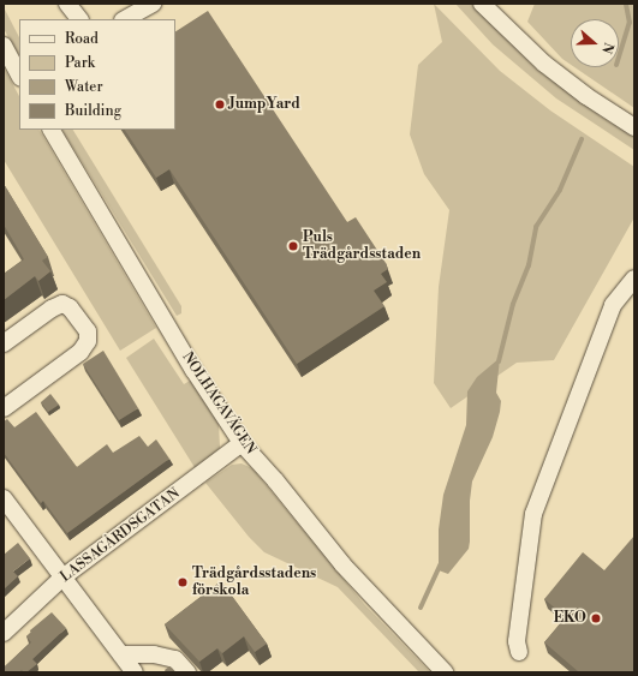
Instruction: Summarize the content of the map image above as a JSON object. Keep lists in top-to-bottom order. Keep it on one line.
{"streets":{"street":["NOLHAGAVÄGEN","LASSAGÅRDSGATAN"]},"crossings":[["NOLHAGAVÄGEN","LASSAGÅRDSGATAN"]],"places":["JumpYard","Puls Trädgårdsstaden","Trädgårdsstadens förskola","EKO"],"legend":["Road","Park","Water","Building"],"north":"right"}
